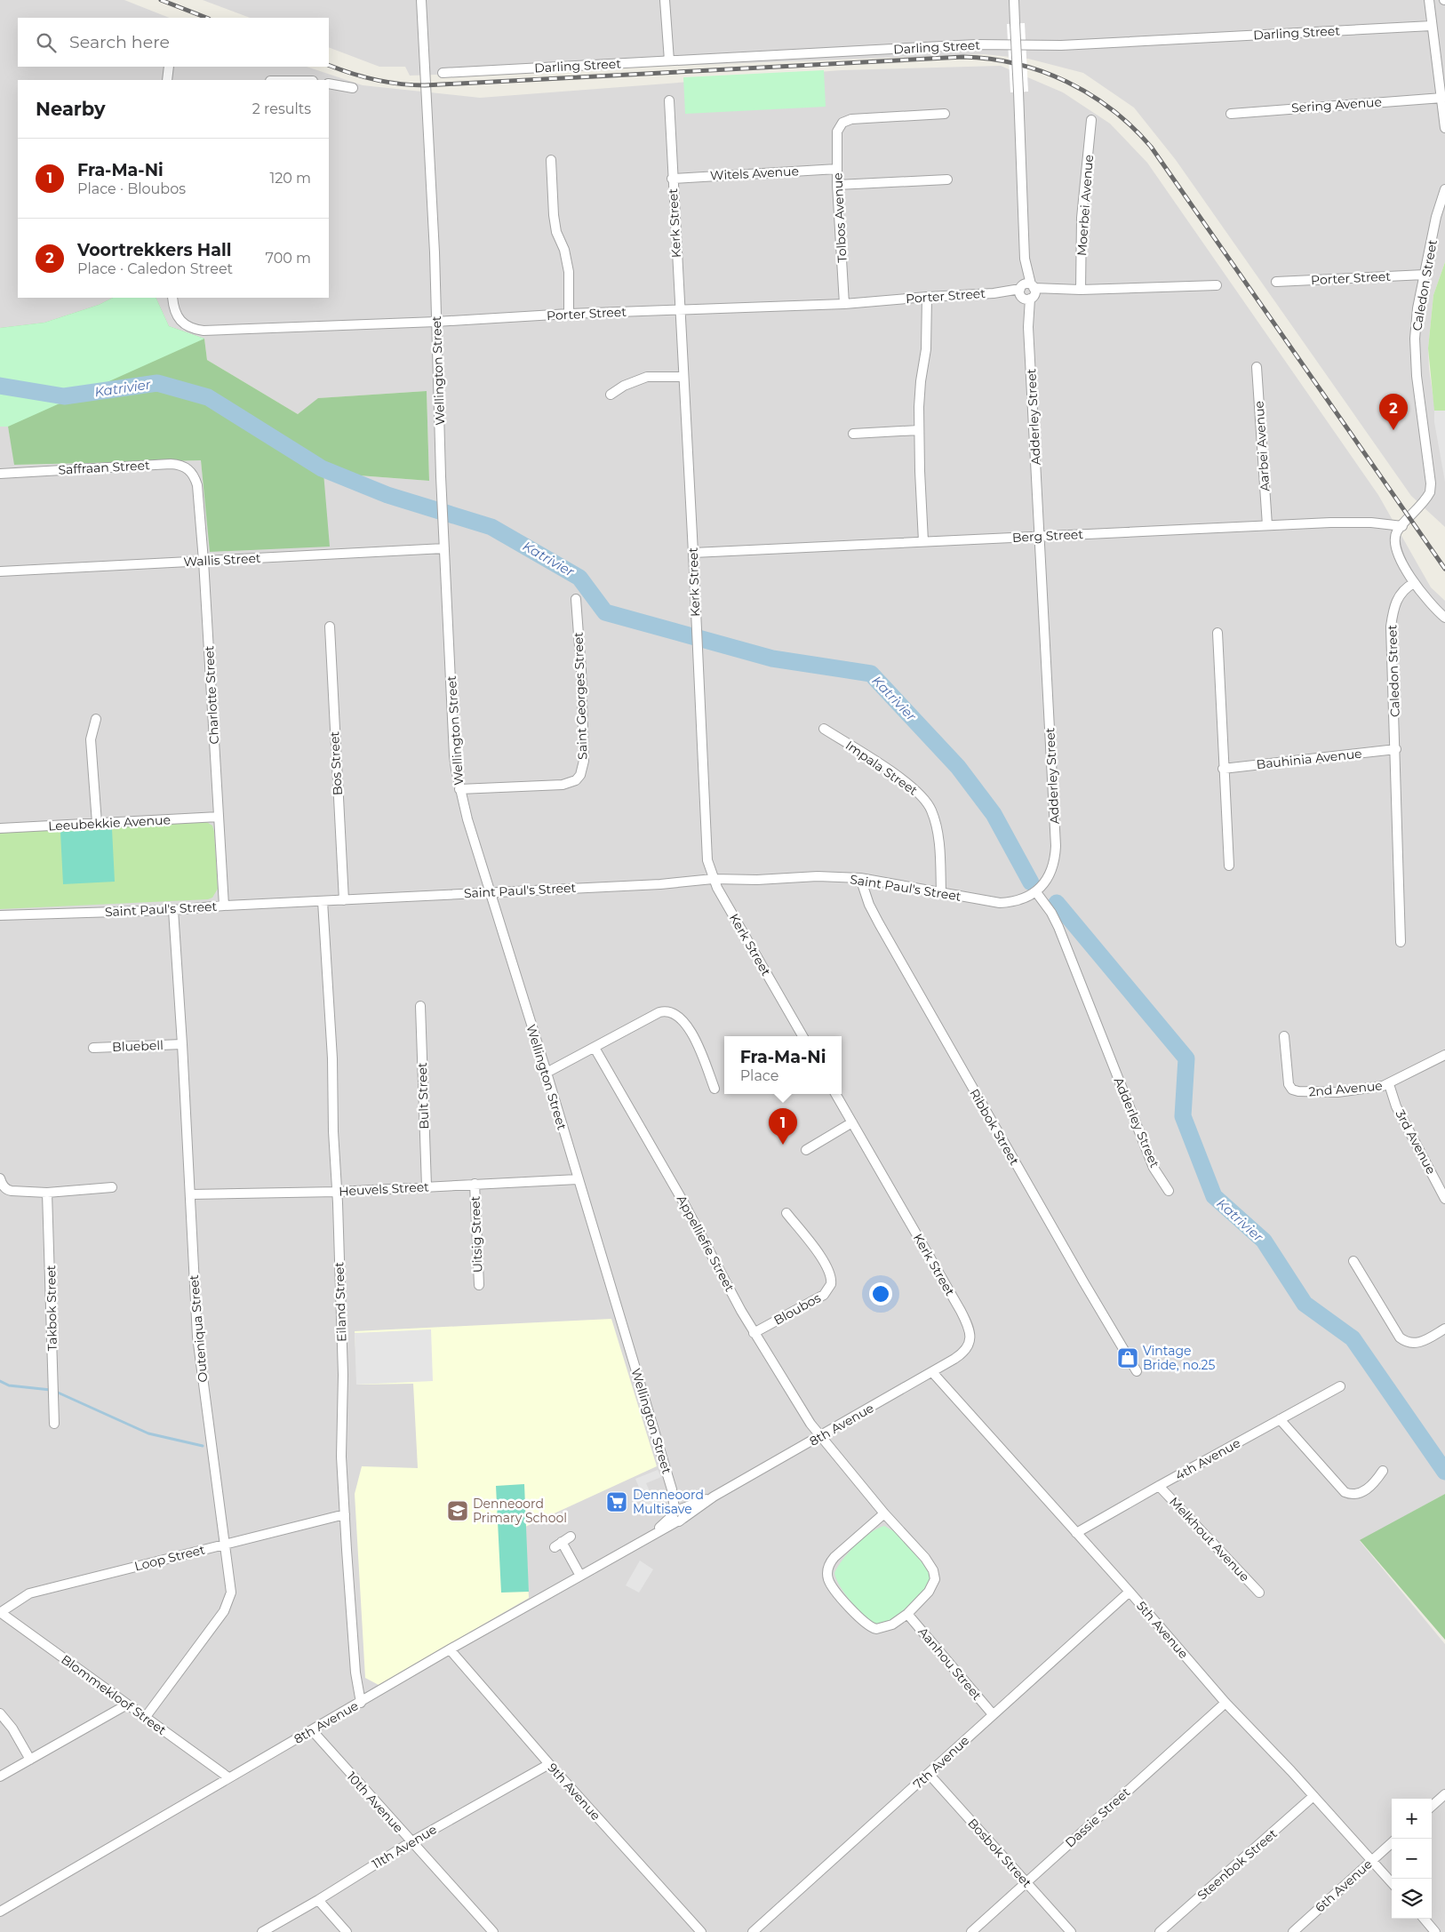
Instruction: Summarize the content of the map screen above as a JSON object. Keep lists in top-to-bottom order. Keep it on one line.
{"streets":{"street":["Darling Street","Sering Avenue","Witels Avenue","Moerbei Avenue","Tolbos Avenue","Kerk Street","Porter Street","Caledon Street","Wellington Street","Adderley Street","Aarbei Avenue","Saffraan Street","Berg Street","Wallis Street","Charlotte Street","Saint Georges Street","Bauhinia Avenue","Bos Street","Impala Street","Leeubekkie Avenue","Saint Paul's Street","Bluebell","2nd Avenue","Bult Street","Ribbok Street","3rd Avenue","Heuvels Street","Uitsig Street","Appelliefie Street","Eiland Street","Takbok Street","Bloubos","Outeniqua Street","8th Avenue","4th Avenue","Melkhout Avenue","Loop Street","5th Avenue","Aanhou Street","Blommekloof Street","7th Avenue","9th Avenue","10th Avenue","Dassie Street","11th Avenue","Bosbok Street","Steenbok Street","6th Avenue"]},"crossings":[["Witels Avenue","Tolbos Avenue"],["Witels Avenue","Kerk Street"],["Moerbei Avenue","Porter Street"],["Tolbos Avenue","Porter Street"],["Kerk Street","Porter Street"],["Kerk Street","Berg Street"],["Kerk Street","Saint Paul's Street"],["Kerk Street","8th Avenue"],["Porter Street","Caledon Street"],["Porter Street","Wellington Street"],["Porter Street","Adderley Street"],["Caledon Street","Berg Street"],["Caledon Street","Bauhinia Avenue"],["Wellington Street","Wallis Street"],["Wellington Street","Saint Georges Street"],["Wellington Street","Saint Paul's Street"],["Wellington Street","Heuvels Street"],["Wellington Street","8th Avenue"],["Adderley Street","Berg Street"],["Adderley Street","Saint Paul's Street"],["Aarbei Avenue","Berg Street"],["Saffraan Street","Charlotte Street"],["Wallis Street","Charlotte Street"],["Charlotte Street","Leeubekkie Avenue"],["Charlotte Street","Saint Paul's Street"],["Bos Street","Saint Paul's Street"],["Impala Street","Saint Paul's Street"],["Saint Paul's Street","Ribbok Street"],["Saint Paul's Street","Eiland Street"],["Saint Paul's Street","Outeniqua Street"],["Bluebell","Outeniqua Street"],["2nd Avenue","3rd Avenue"],["Bult Street","Heuvels Street"],["Heuvels Street","Uitsig Street"],["Heuvels Street","Eiland Street"],["Heuvels Street","Outeniqua Street"],["Appelliefie Street","Bloubos"],["Appelliefie Street","8th Avenue"],["Eiland Street","8th Avenue"],["Eiland Street","Loop Street"],["Outeniqua Street","Loop Street"],["Outeniqua Street","Blommekloof Street"],["8th Avenue","5th Avenue"],["8th Avenue","Blommekloof Street"],["8th Avenue","9th Avenue"],["8th Avenue","10th Avenue"],["4th Avenue","Melkhout Avenue"],["4th Avenue","5th Avenue"],["Loop Street","Blommekloof Street"],["5th Avenue","7th Avenue"],["5th Avenue","Dassie Street"],["5th Avenue","Steenbok Street"],["5th Avenue","6th Avenue"],["Aanhou Street","7th Avenue"],["7th Avenue","Bosbok Street"],["9th Avenue","11th Avenue"],["10th Avenue","11th Avenue"],["Dassie Street","Bosbok Street"]],"water":["Katrivier"],"places":{"shop":["Vintage Bride, no.25"],"supermarket":["Denneoord Multisave"],"school or university":["Denneoord Primary School"]},"page":{"search":"Search here","heading":["Nearby","2 results"],"list":[{"mark":"1","name":"Fra-Ma-Ni","note":"Place · Bloubos","value":"120 m"},{"mark":"2","name":"Voortrekkers Hall","note":"Place · Caledon Street","value":"700 m"}],"pins":["2","1"],"popup":["Fra-Ma-Ni","Place"],"map_buttons":["+","−"]}}
